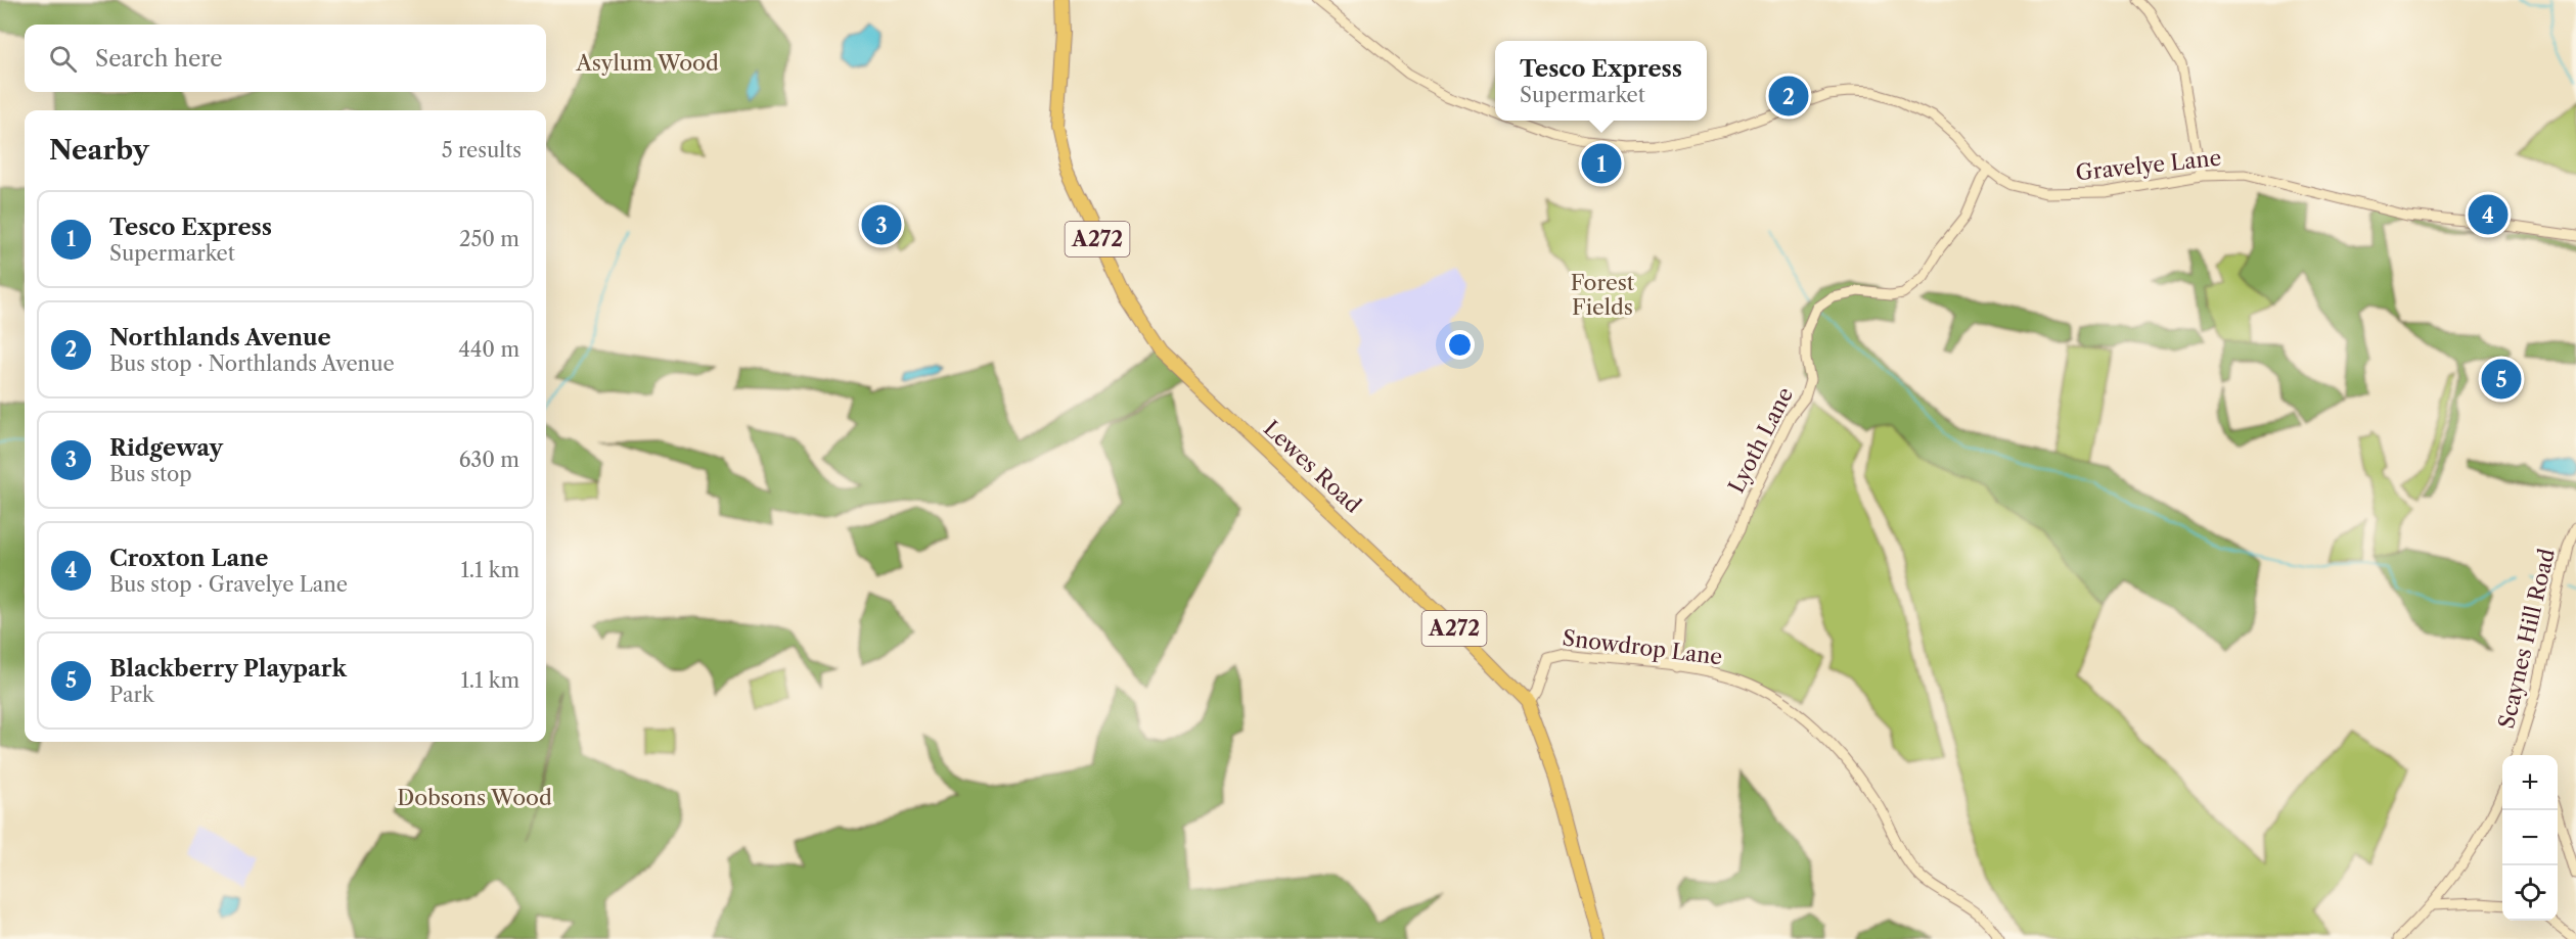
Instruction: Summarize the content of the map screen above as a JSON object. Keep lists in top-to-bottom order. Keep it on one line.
{"streets":{"highway":["A272","Lewes Road"],"street":["Gravelye Lane","Lyoth Lane","Scaynes Hill Road","Snowdrop Lane"]},"crossings":[["Gravelye Lane","Lyoth Lane"],["Lyoth Lane","Snowdrop Lane"],["Lewes Road","Snowdrop Lane"]],"parks":["Asylum Wood","Forest Fields","Dobsons Wood"],"page":{"search":"Search here","popup":["Tesco Express","Supermarket"],"pins":["2","1","4","3","5"],"heading":["Nearby","5 results"],"list":[{"mark":"1","name":"Tesco Express","note":"Supermarket","value":"250 m"},{"mark":"2","name":"Northlands Avenue","note":"Bus stop · Northlands Avenue","value":"440 m"},{"mark":"3","name":"Ridgeway","note":"Bus stop","value":"630 m"},{"mark":"4","name":"Croxton Lane","note":"Bus stop · Gravelye Lane","value":"1.1 km"},{"mark":"5","name":"Blackberry Playpark","note":"Park","value":"1.1 km"}],"map_buttons":["+","−"]}}
